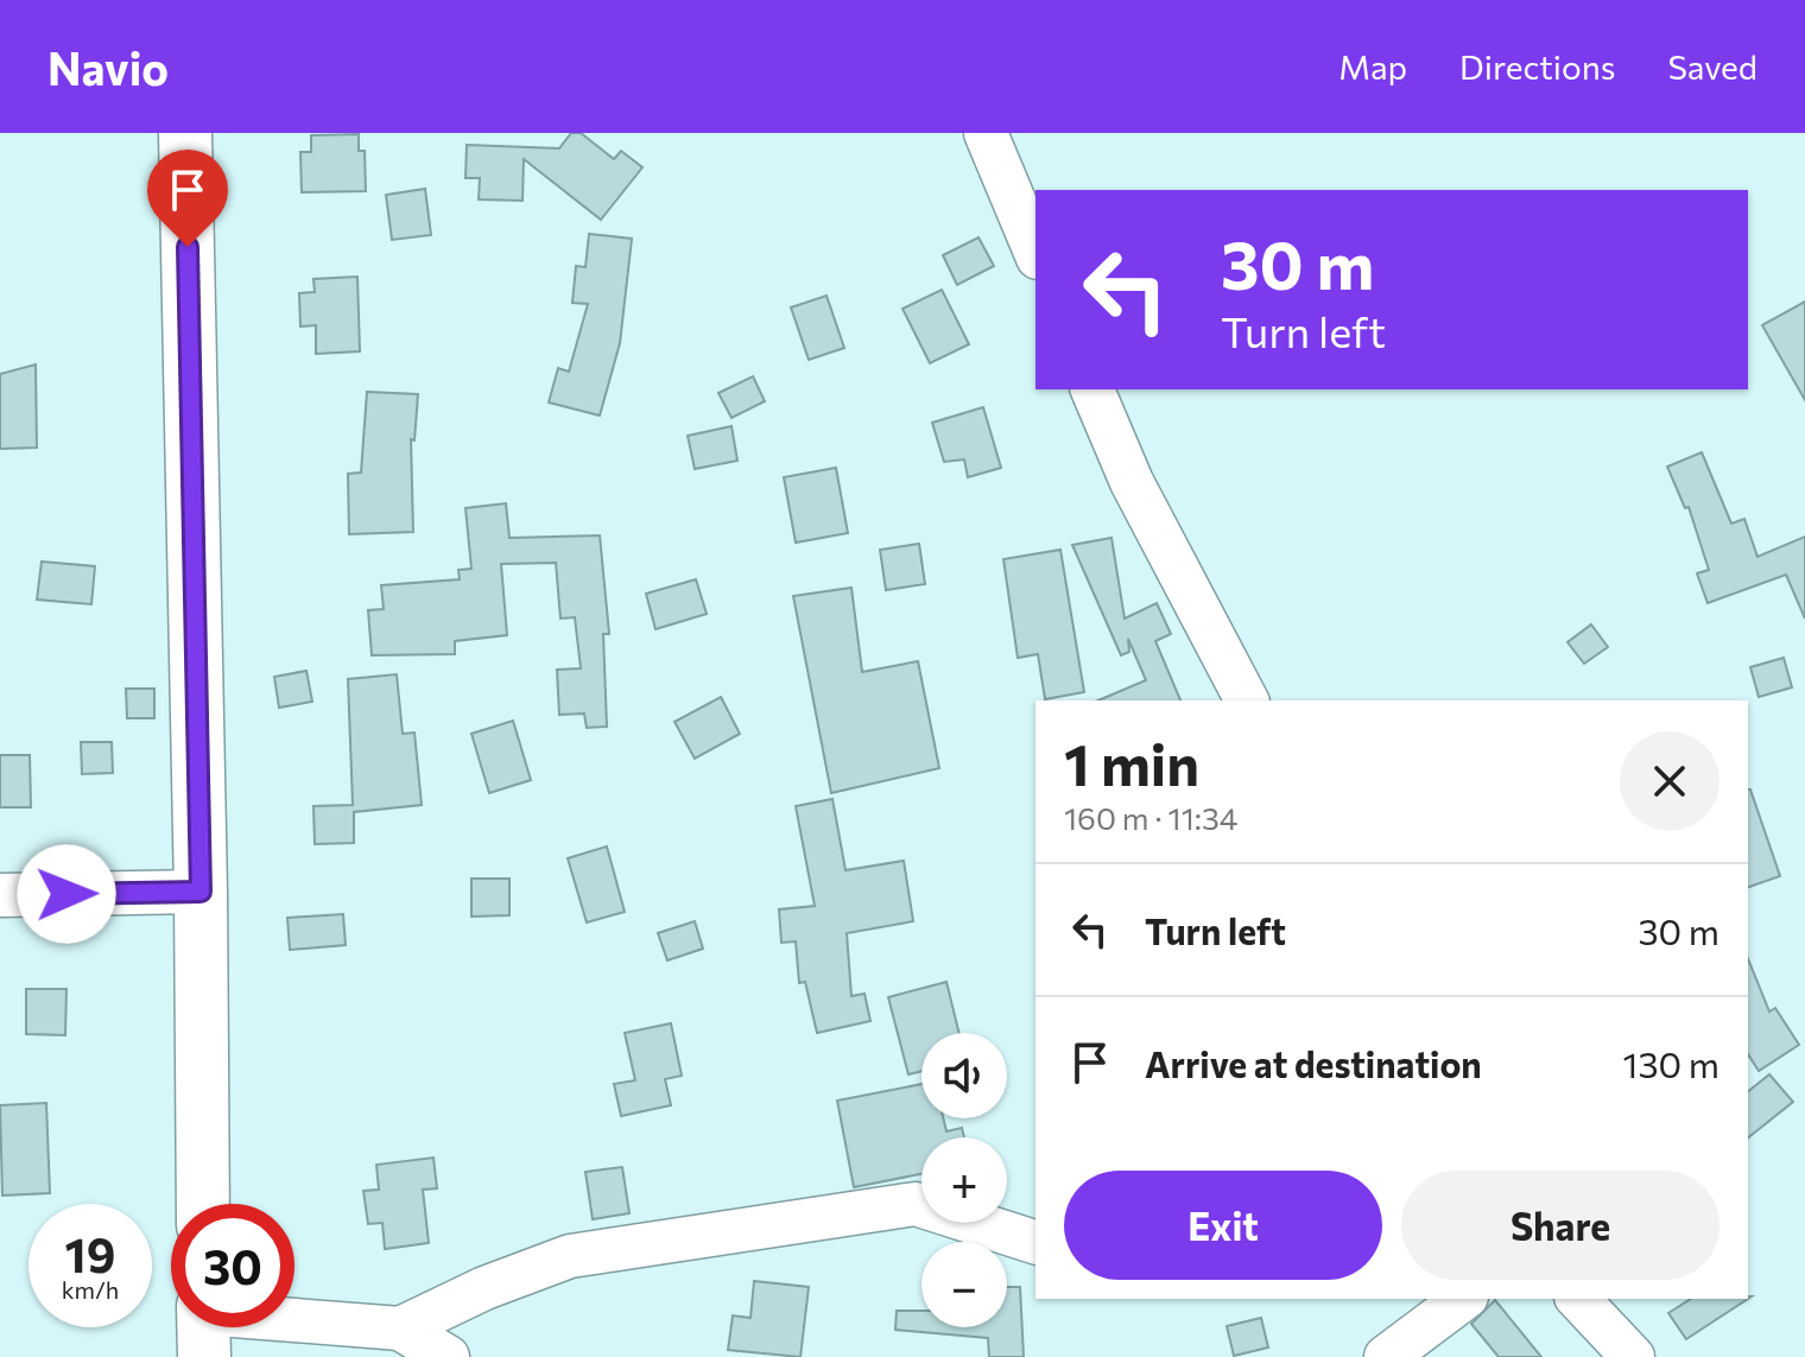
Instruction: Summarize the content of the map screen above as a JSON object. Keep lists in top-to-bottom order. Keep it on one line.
{"page":{"header":"Navio","nav":["Map","Directions","Saved"],"turn":["30 m","Turn left"],"heading":["1 min","160 m · 11:34"],"list":[{"name":"Turn left","value":"30 m"},{"name":"Arrive at destination","value":"130 m"}],"map_buttons":["+","−"],"buttons":["Exit","Share"],"speed":"19 km/h","limit":"30"}}
